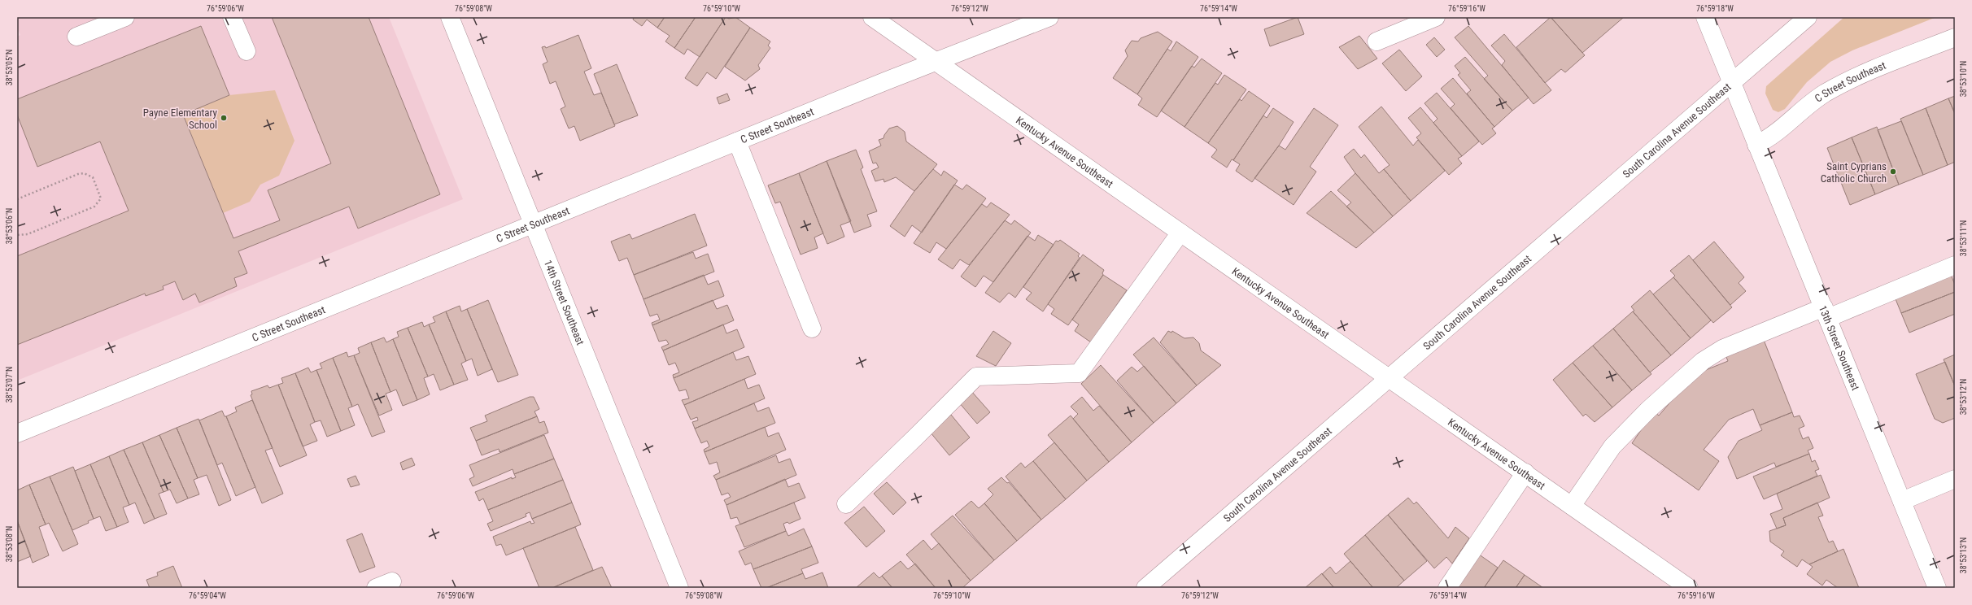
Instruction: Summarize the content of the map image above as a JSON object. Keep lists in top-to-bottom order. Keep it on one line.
{"streets":{"street":["C Street Southeast","South Carolina Avenue Southeast","Kentucky Avenue Southeast","14th Street Southeast","13th Street Southeast"]},"crossings":[["C Street Southeast","Kentucky Avenue Southeast"],["C Street Southeast","14th Street Southeast"],["C Street Southeast","13th Street Southeast"],["South Carolina Avenue Southeast","Kentucky Avenue Southeast"],["South Carolina Avenue Southeast","13th Street Southeast"]],"places":["Payne Elementary School","Saint Cyprians Catholic Church"],"coordinates":["76°59'06\"W","76°59'08\"W","76°59'10\"W","76°59'12\"W","76°59'14\"W","76°59'16\"W","76°59'18\"W","38°53'05\"N","38°53'10\"N","38°53'06\"N","38°53'11\"N","38°53'07\"N","38°53'12\"N","38°53'08\"N","38°53'13\"N","76°59'04\"W"]}
